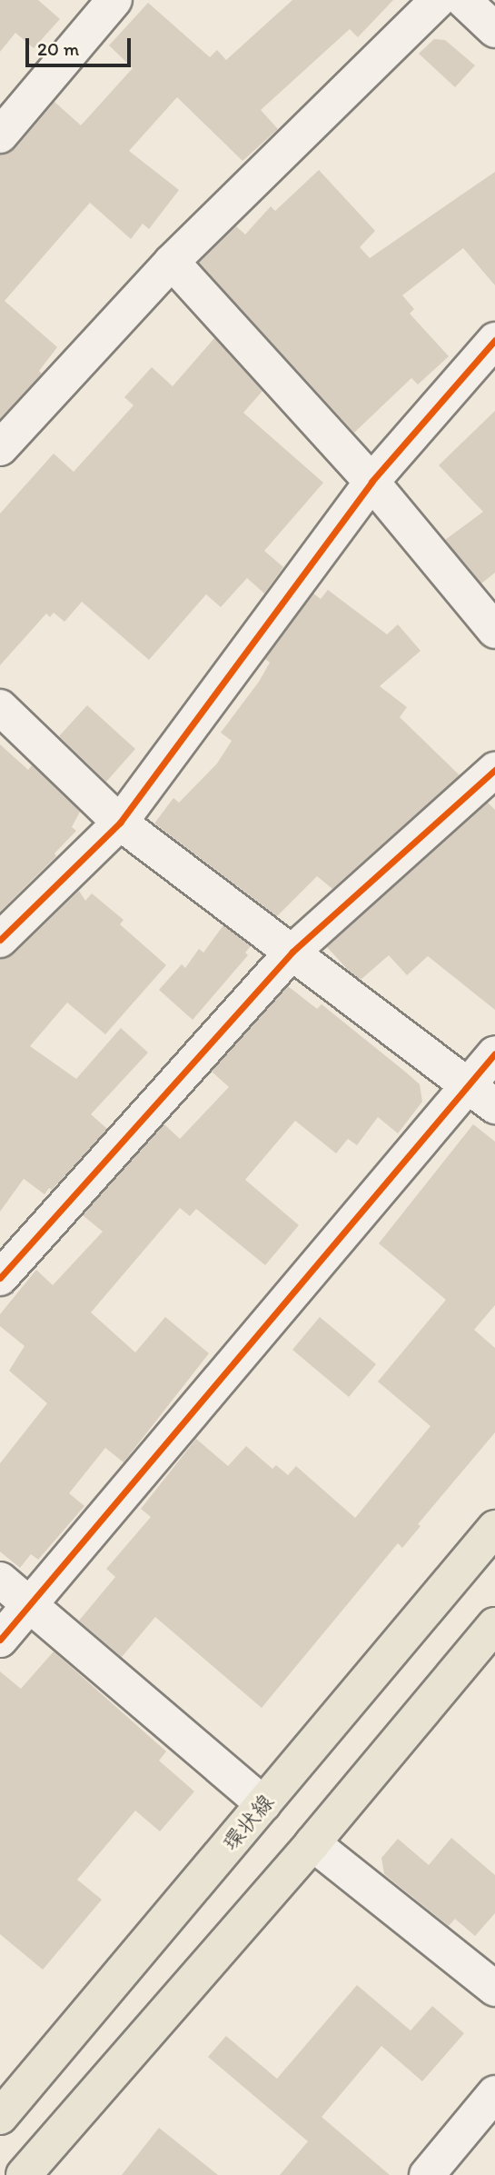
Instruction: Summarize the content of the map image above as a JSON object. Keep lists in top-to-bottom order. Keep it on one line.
{"streets":{"main road":["環状線"]},"scale_bar":"20 m"}
